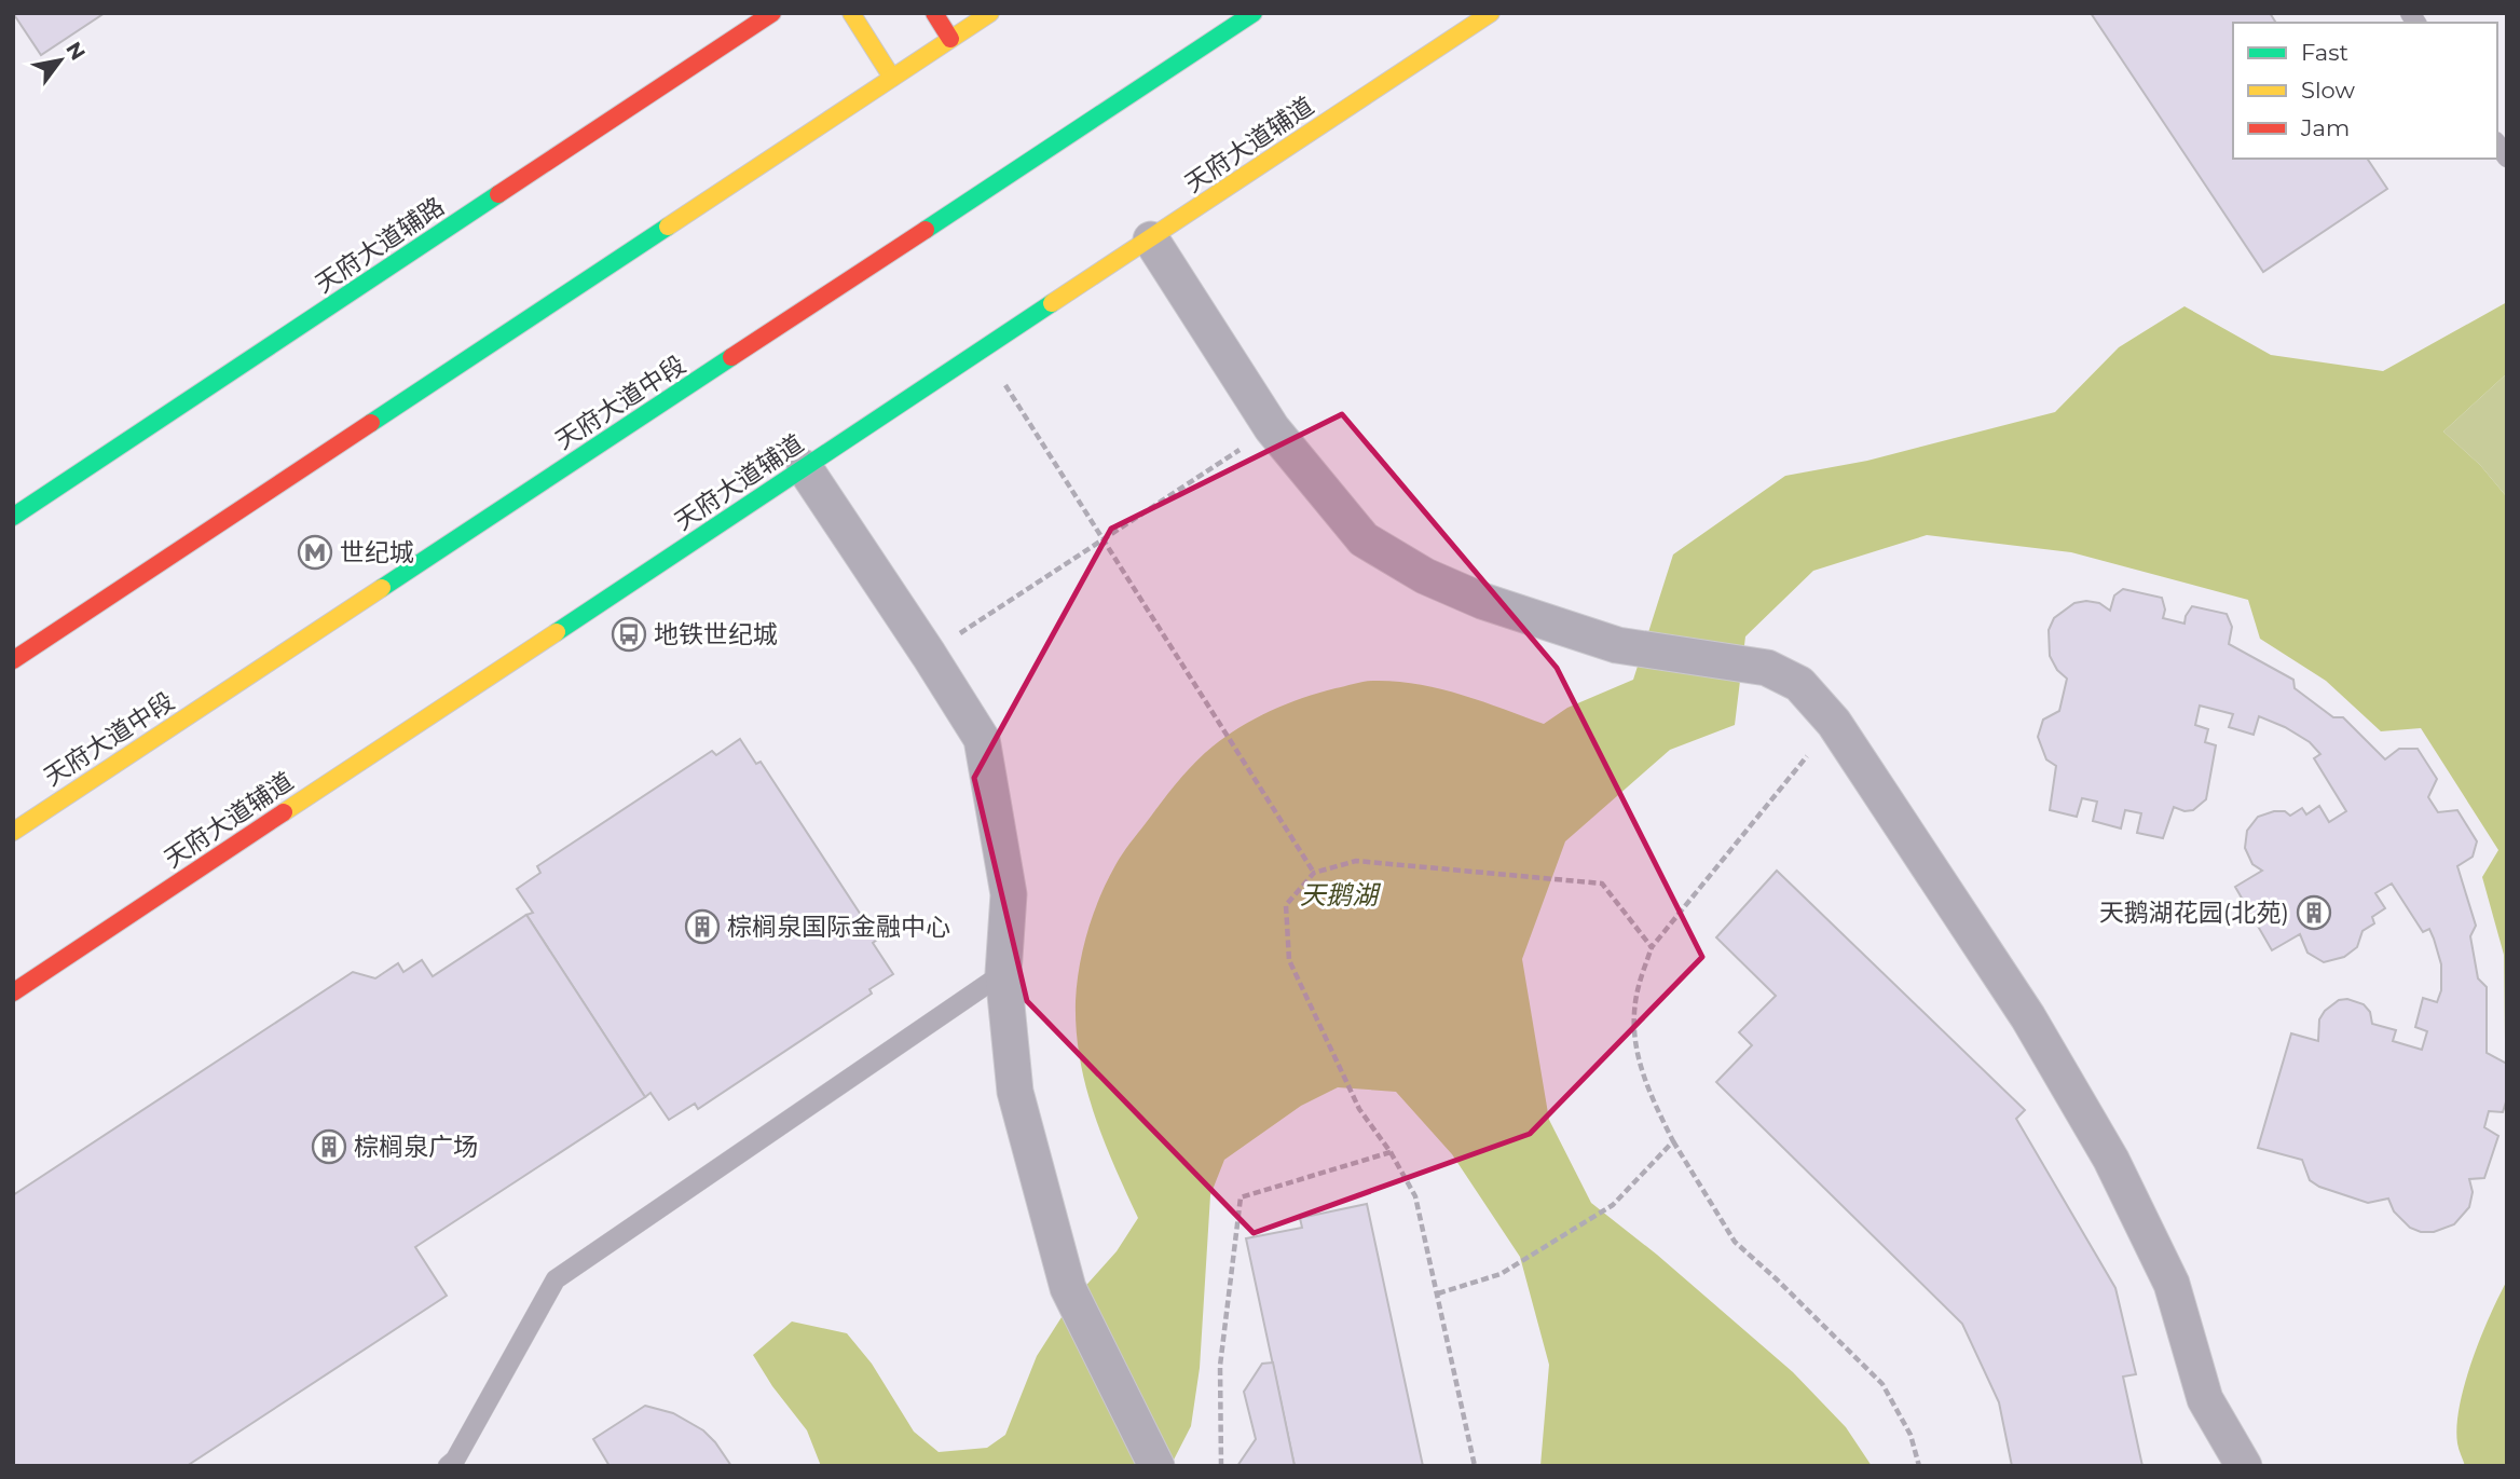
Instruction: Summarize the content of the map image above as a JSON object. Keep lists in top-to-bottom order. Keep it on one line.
{"streets":{"street":["天府大道辅道","天府大道辅路","天府大道中段"]},"water":["天鹅湖"],"places":{"metro station":["世纪城"],"bus stop":["地铁世纪城"],"building":["天鹅湖花园(北苑)","棕榈泉国际金融中心","棕榈泉广场"]},"legend":["Fast","Slow","Jam"],"north":"top right"}
